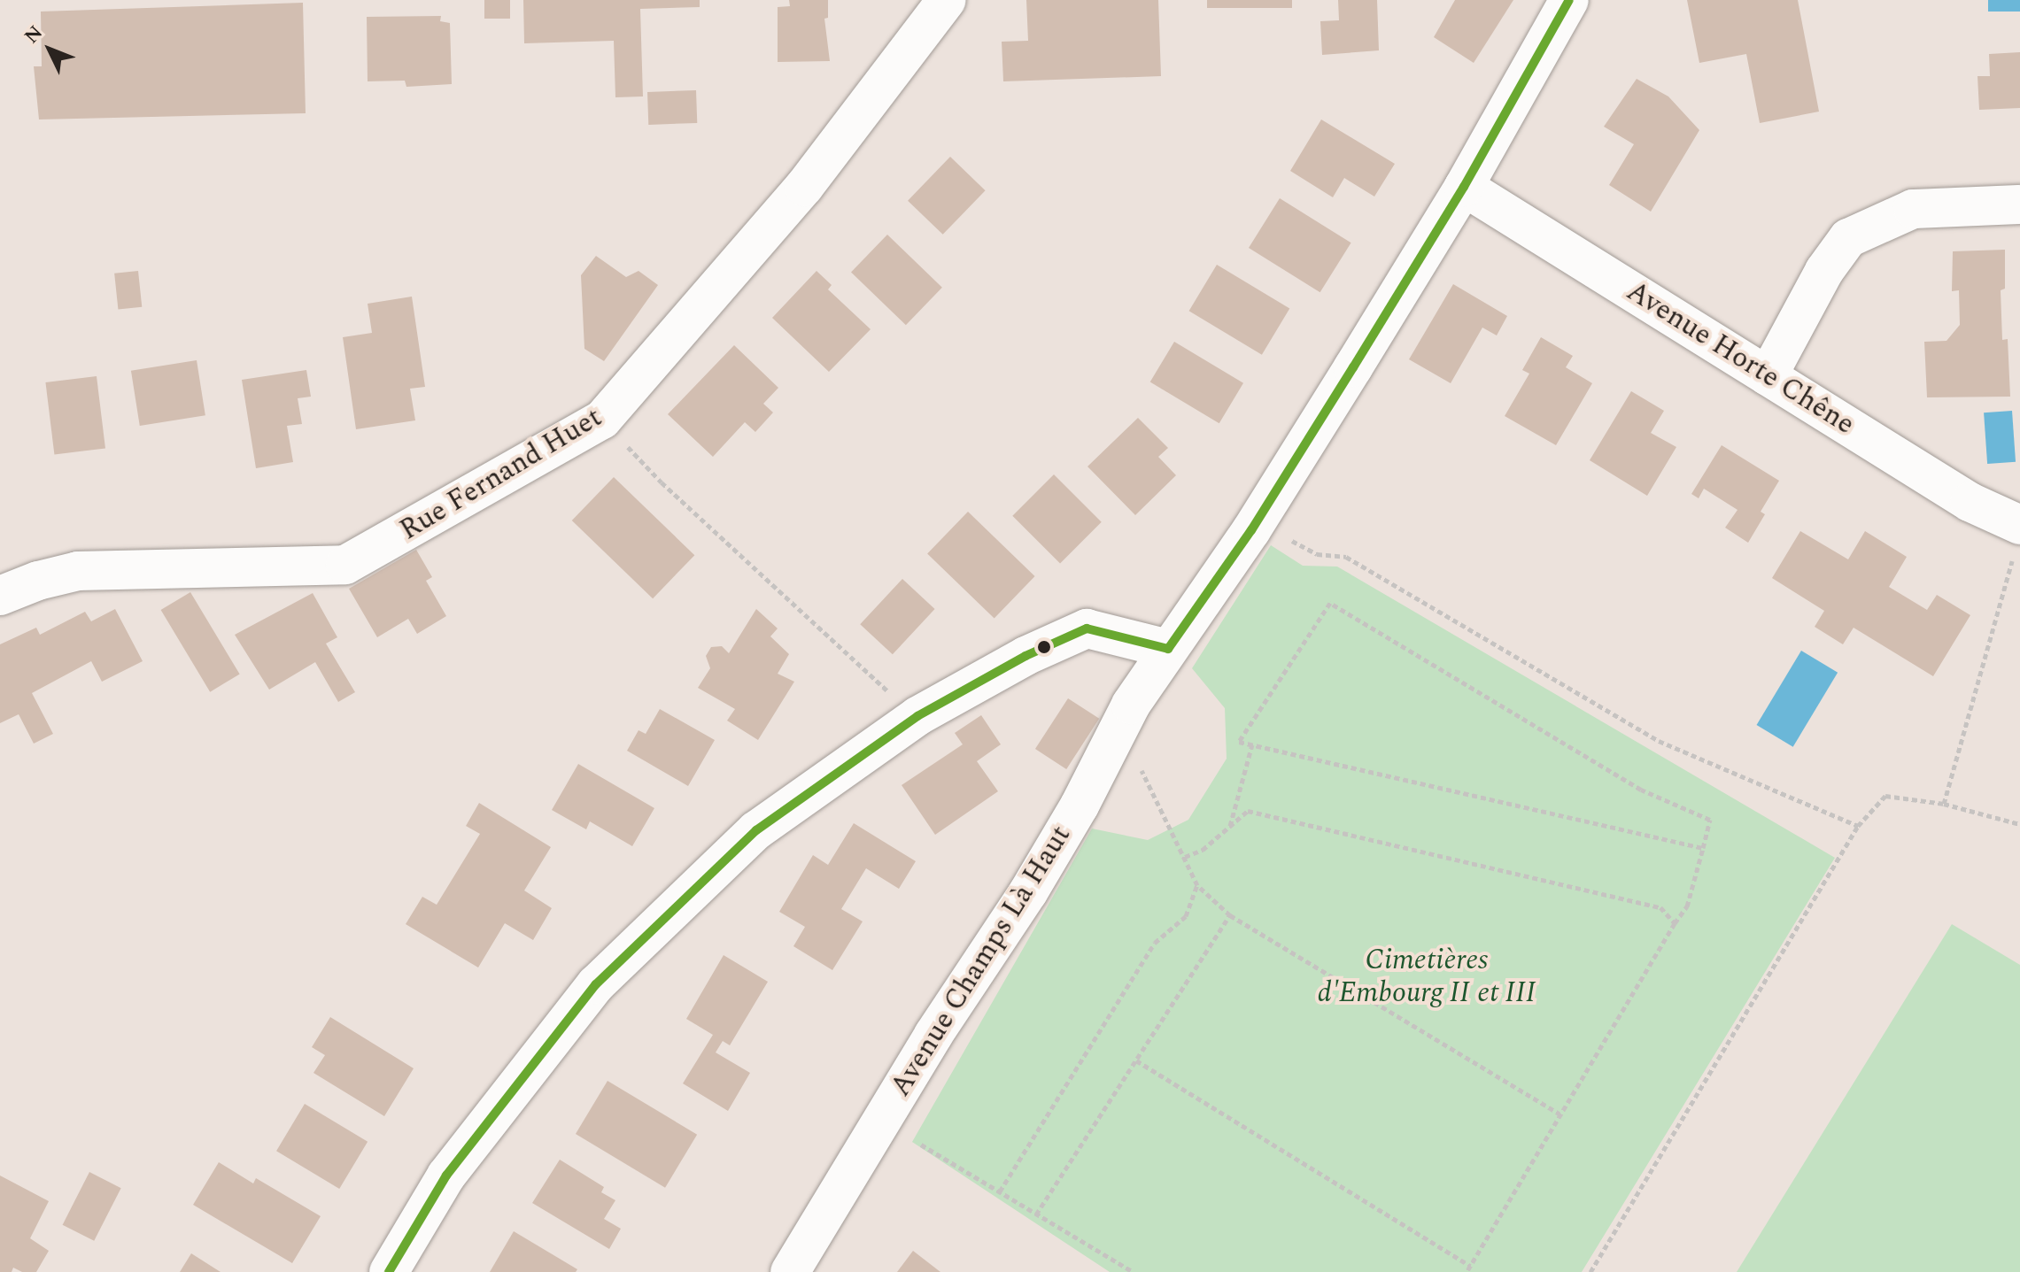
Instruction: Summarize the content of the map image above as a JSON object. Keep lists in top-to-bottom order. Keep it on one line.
{"streets":{"street":["Avenue Horte Chêne","Rue Fernand Huet","Avenue Champs Là Haut"]},"crossings":[["Avenue Horte Chêne","Avenue Champs Là Haut"]],"parks":["Cimetières d'Embourg II et III"],"north":"top left"}
